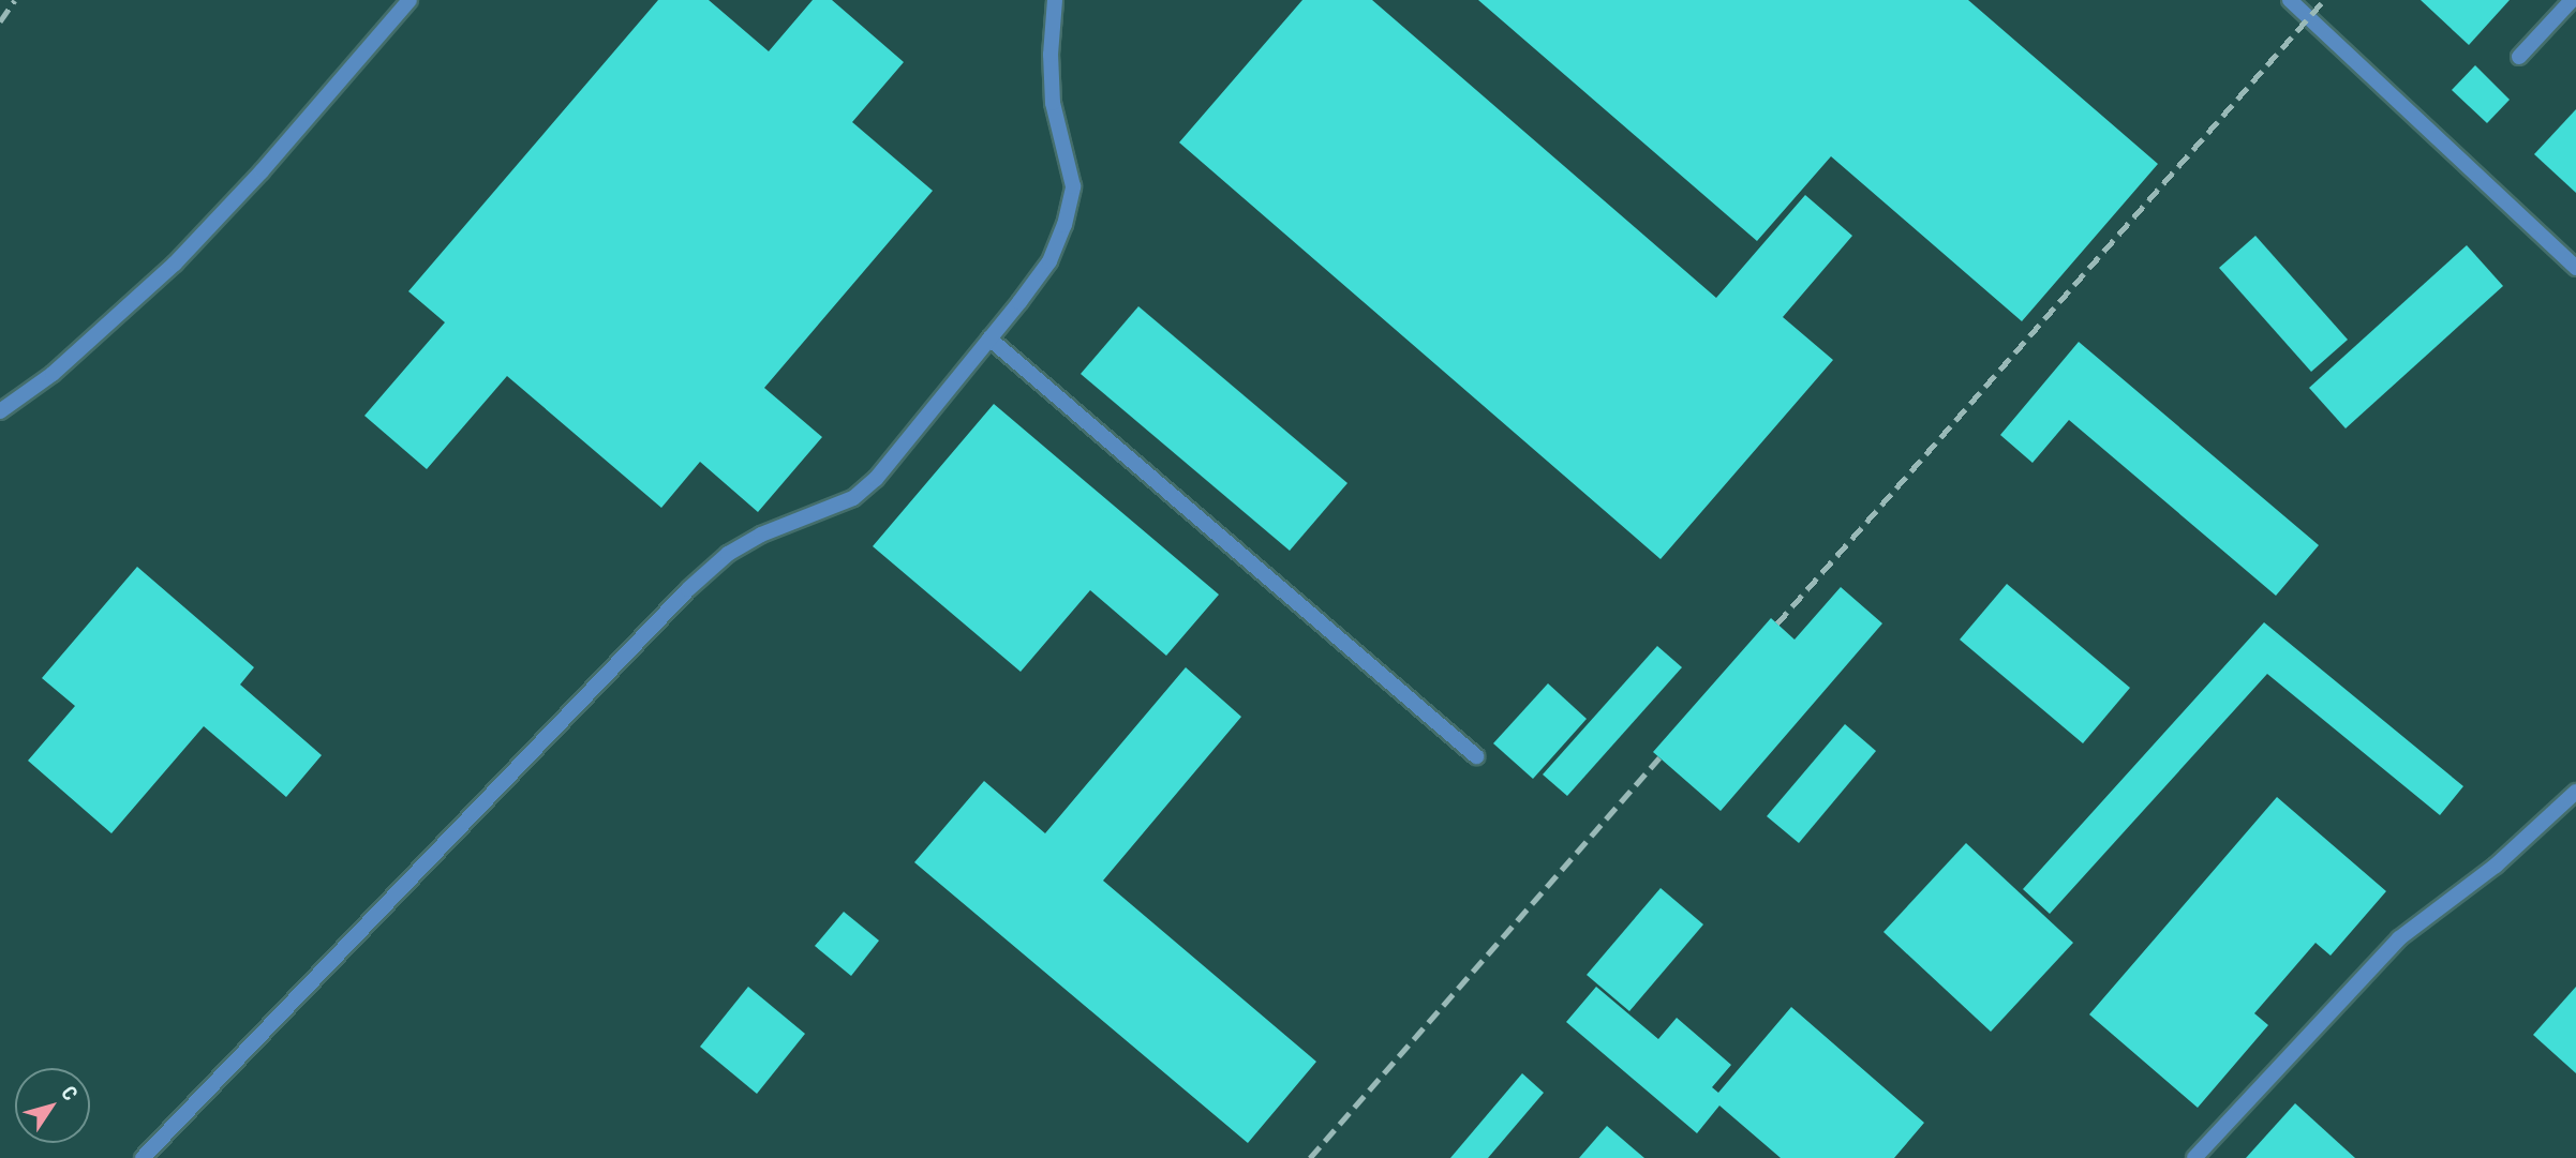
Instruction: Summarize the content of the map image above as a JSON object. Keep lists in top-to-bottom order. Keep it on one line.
{"north":"top right"}
